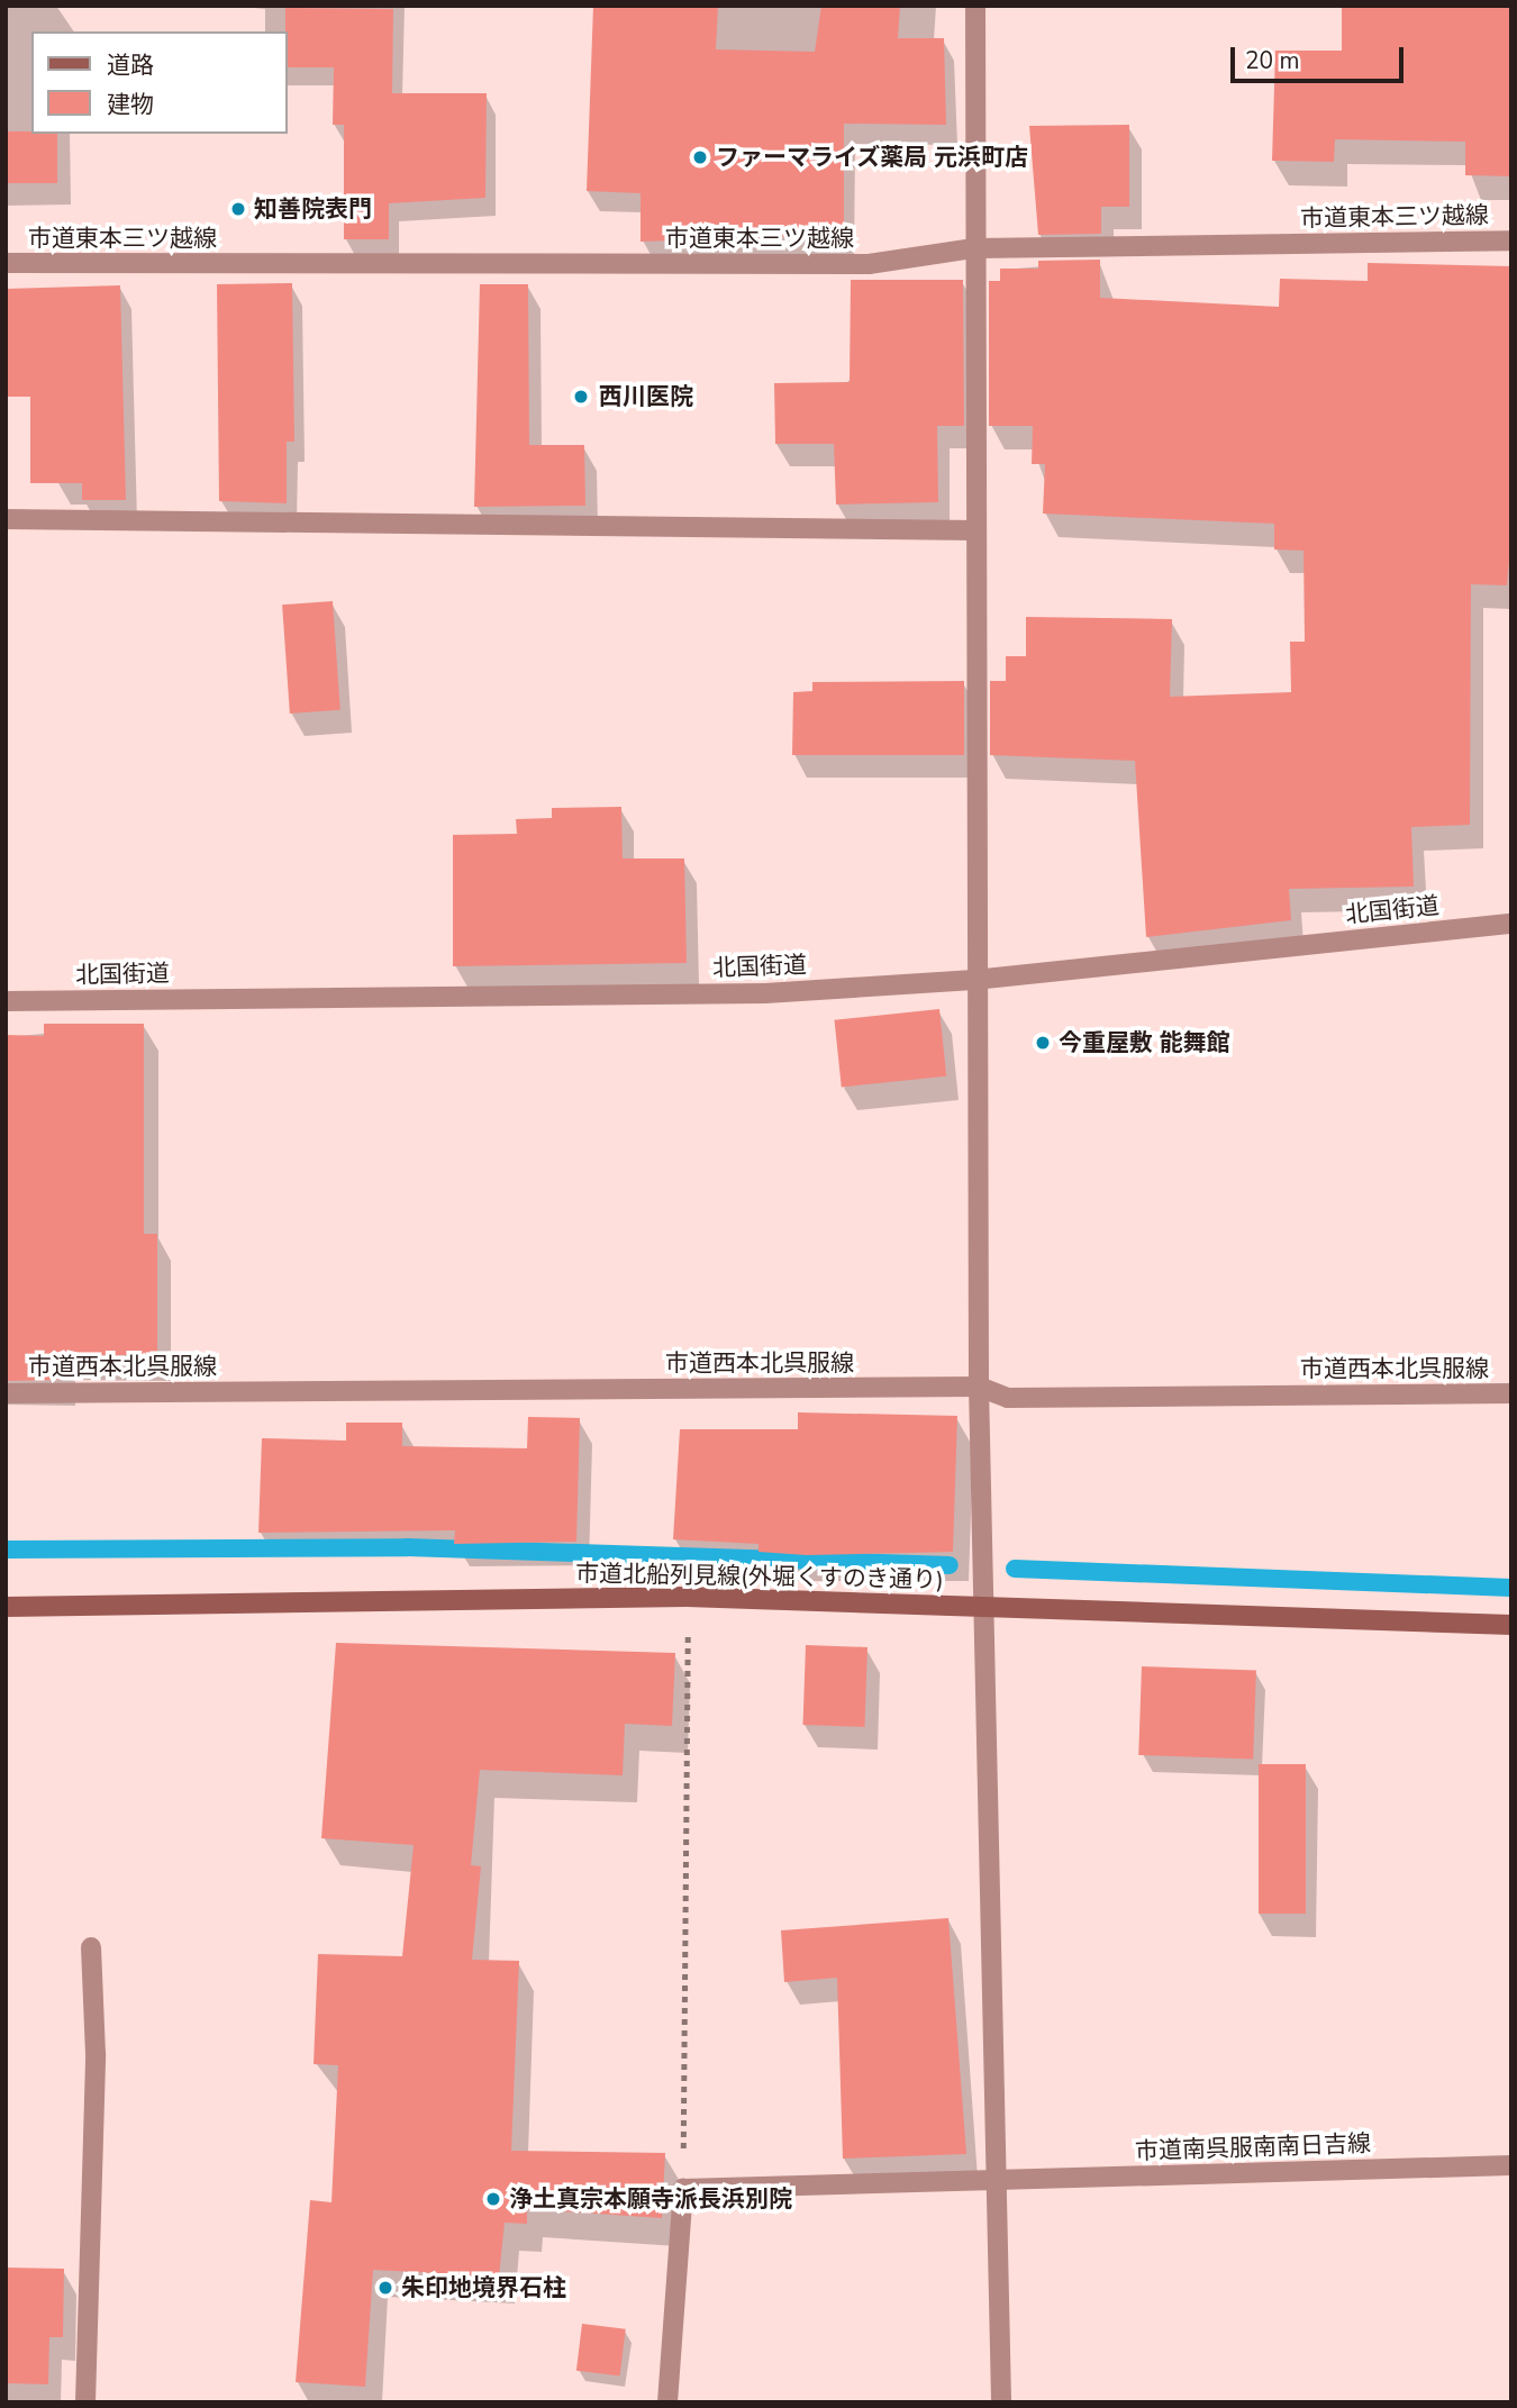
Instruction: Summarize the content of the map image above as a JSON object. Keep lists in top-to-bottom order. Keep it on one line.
{"streets":{"street":["市道東本三ツ越線","北国街道","市道西本北呉服線","市道北船列見線(外堀くすのき通り)","市道南呉服南南日吉線"]},"places":["ファーマライズ薬局 元浜町店","知善院表門","西川医院","今重屋敷 能舞館","浄土真宗本願寺派長浜別院","朱印地境界石柱"],"legend":["道路","建物"],"scale_bar":"20 m"}
